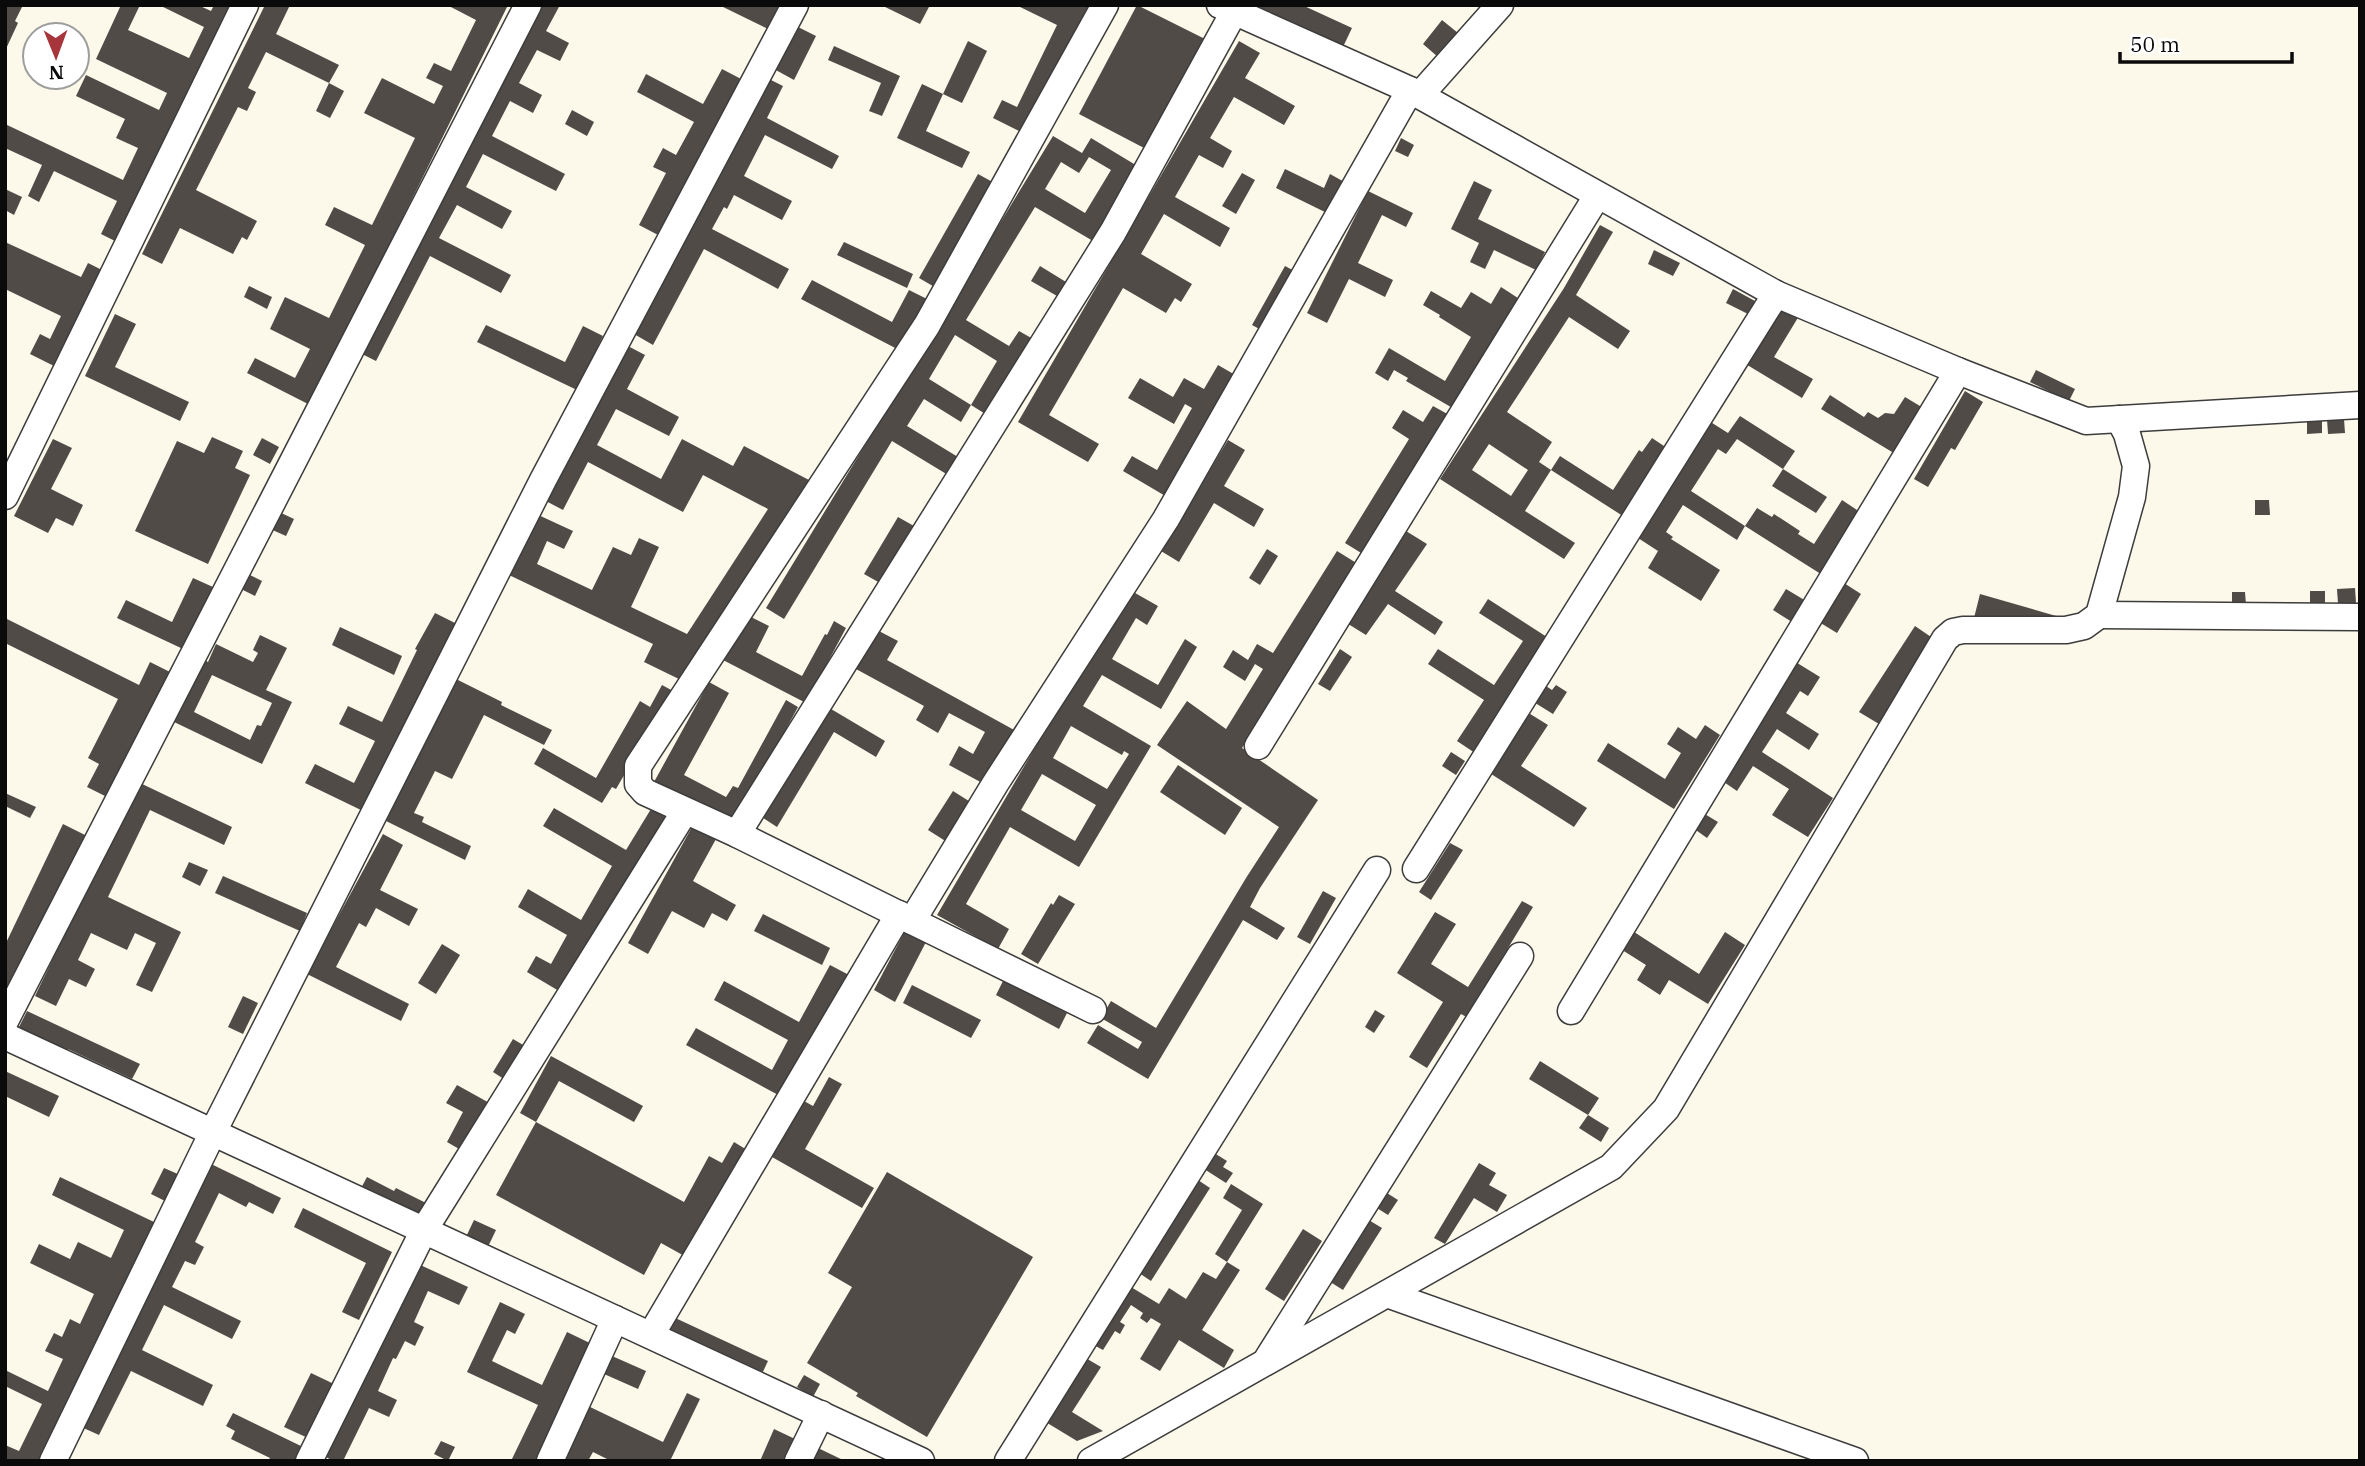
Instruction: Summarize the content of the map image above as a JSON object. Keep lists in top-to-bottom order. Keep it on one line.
{"scale_bar":"50 m","north":"bottom"}
